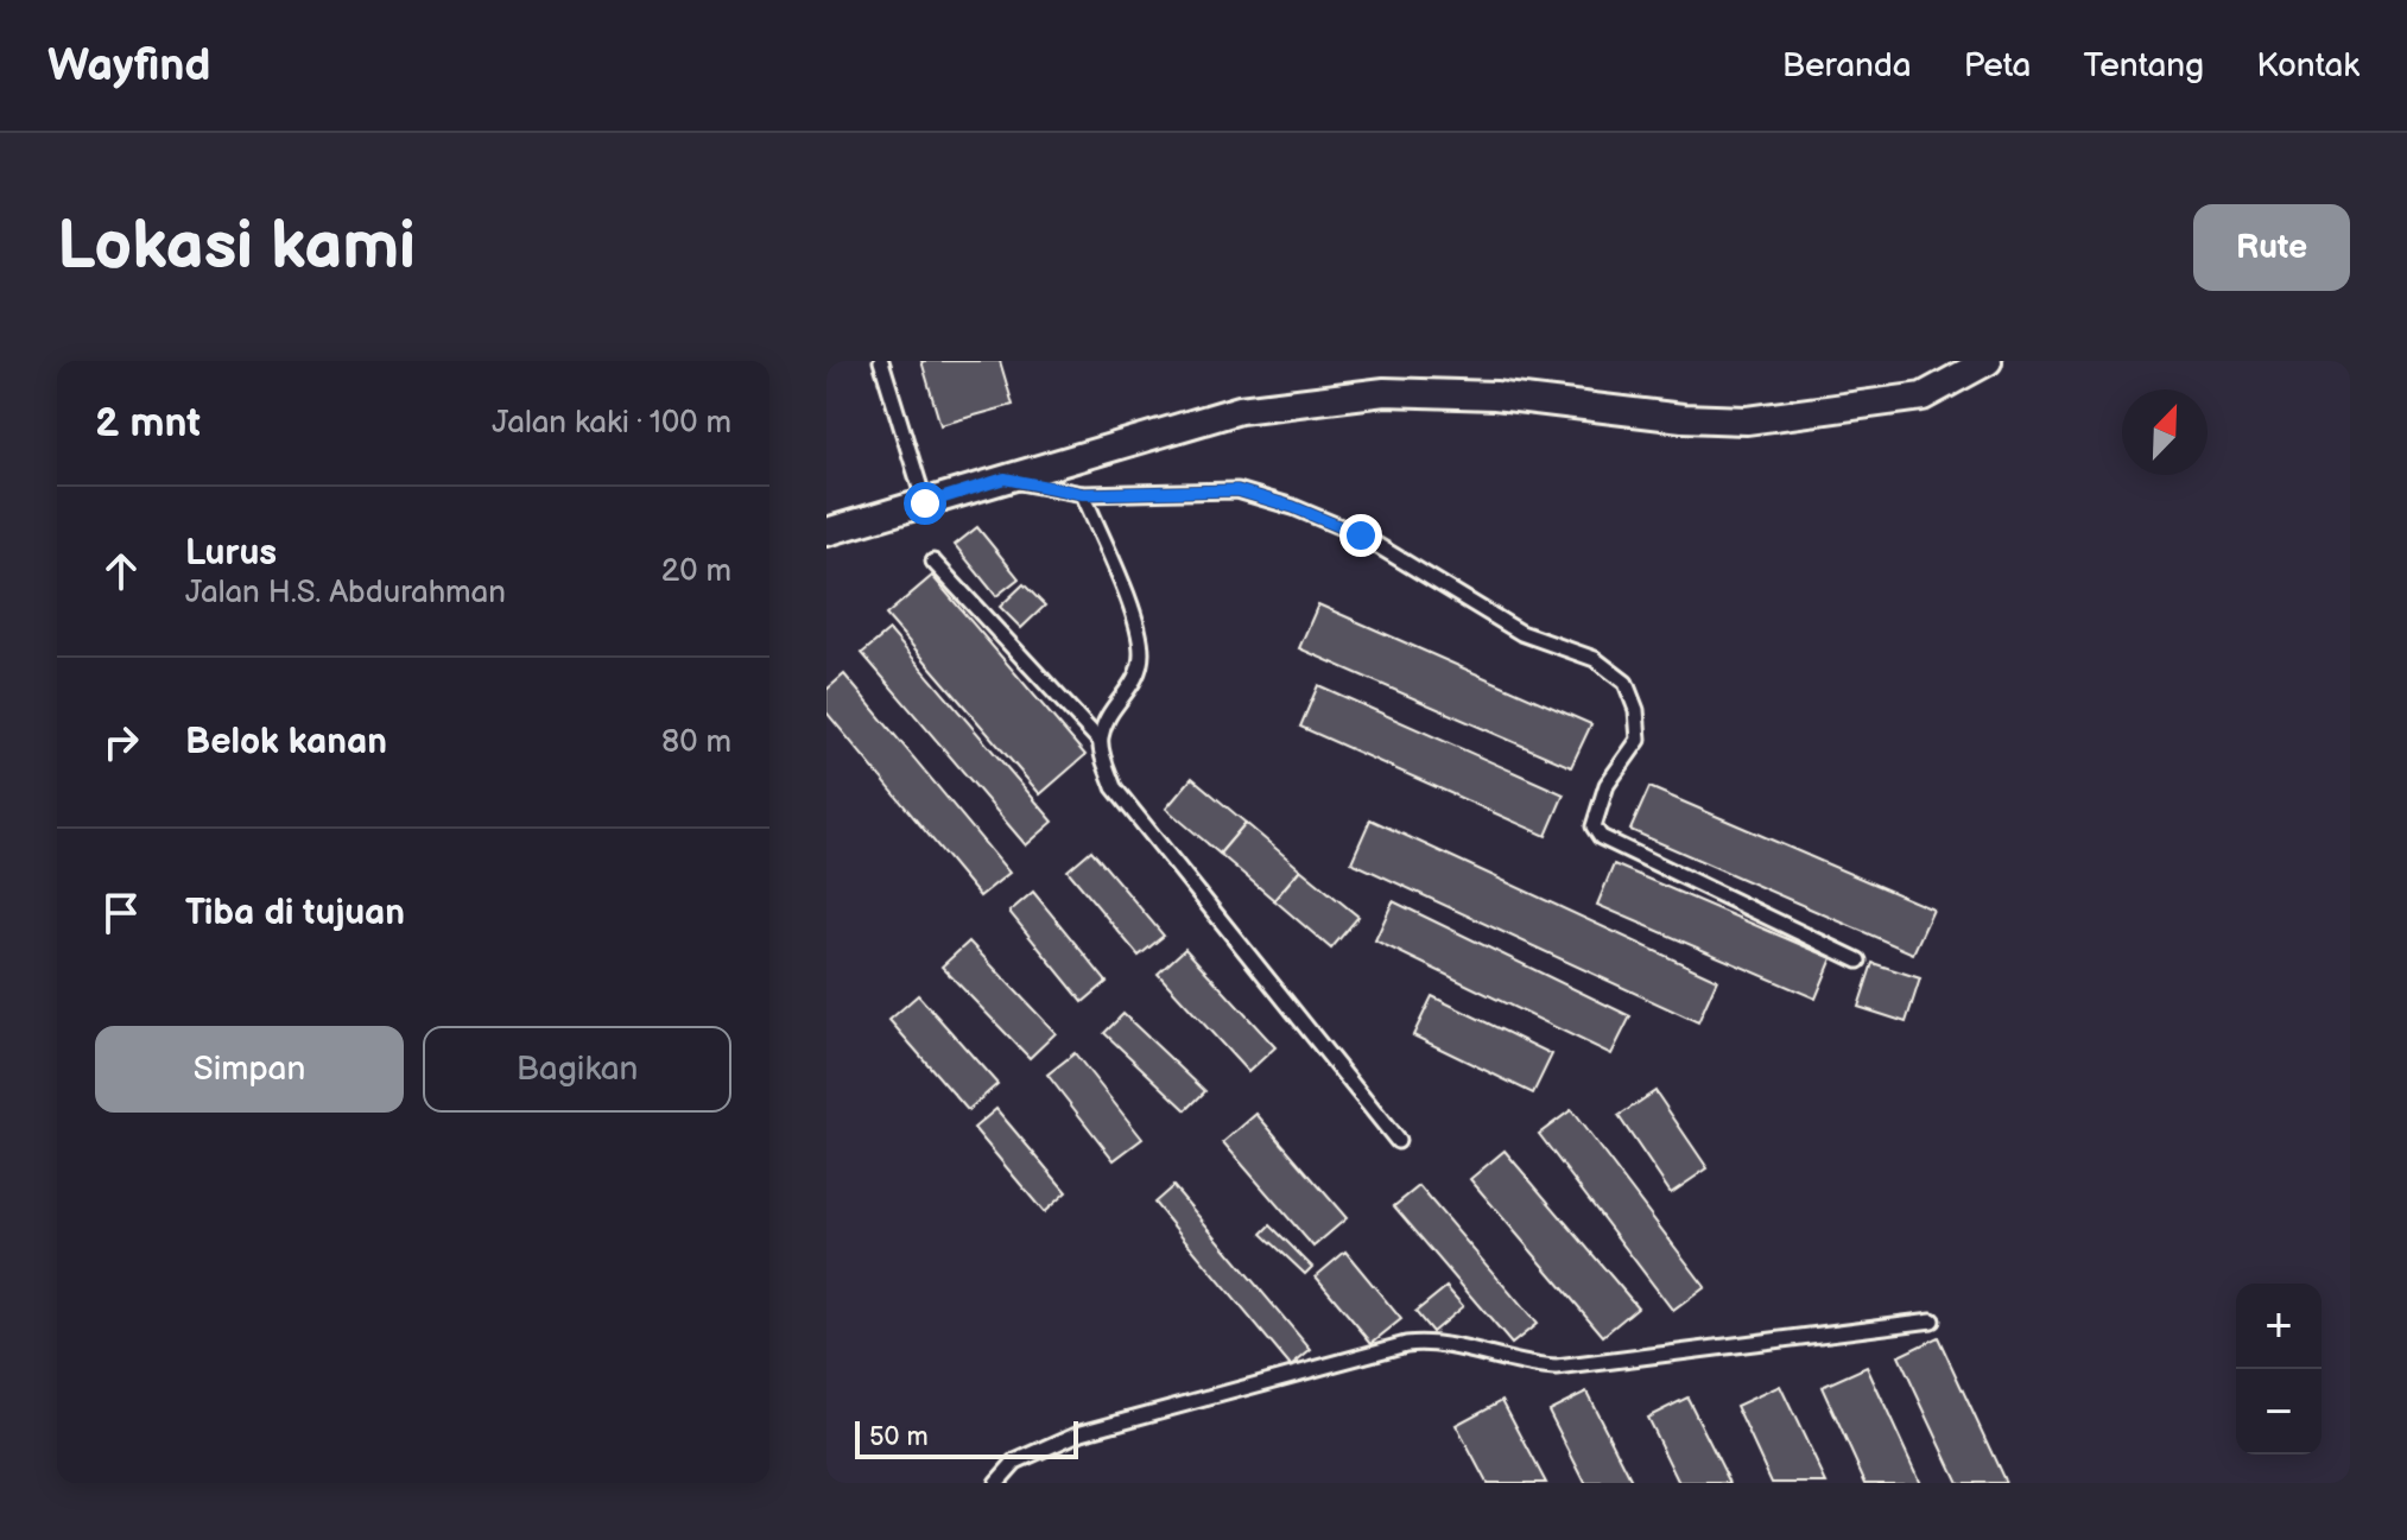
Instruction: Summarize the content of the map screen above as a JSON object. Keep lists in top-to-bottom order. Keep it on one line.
{"scale_bar":"50 m","north":"top right","page":{"header":"Wayfind","nav":["Beranda","Peta","Tentang","Kontak"],"buttons":["Rute",["Simpan","Bagikan"]],"title":"Lokasi kami","heading":["2 mnt","Jalan kaki · 100 m"],"list":[["Lurus","Jalan H.S. Abdurahman","20 m"],["Belok kanan","80 m"],"Tiba di tujuan"],"map_buttons":["+","−"],"scale":"50 m"}}
